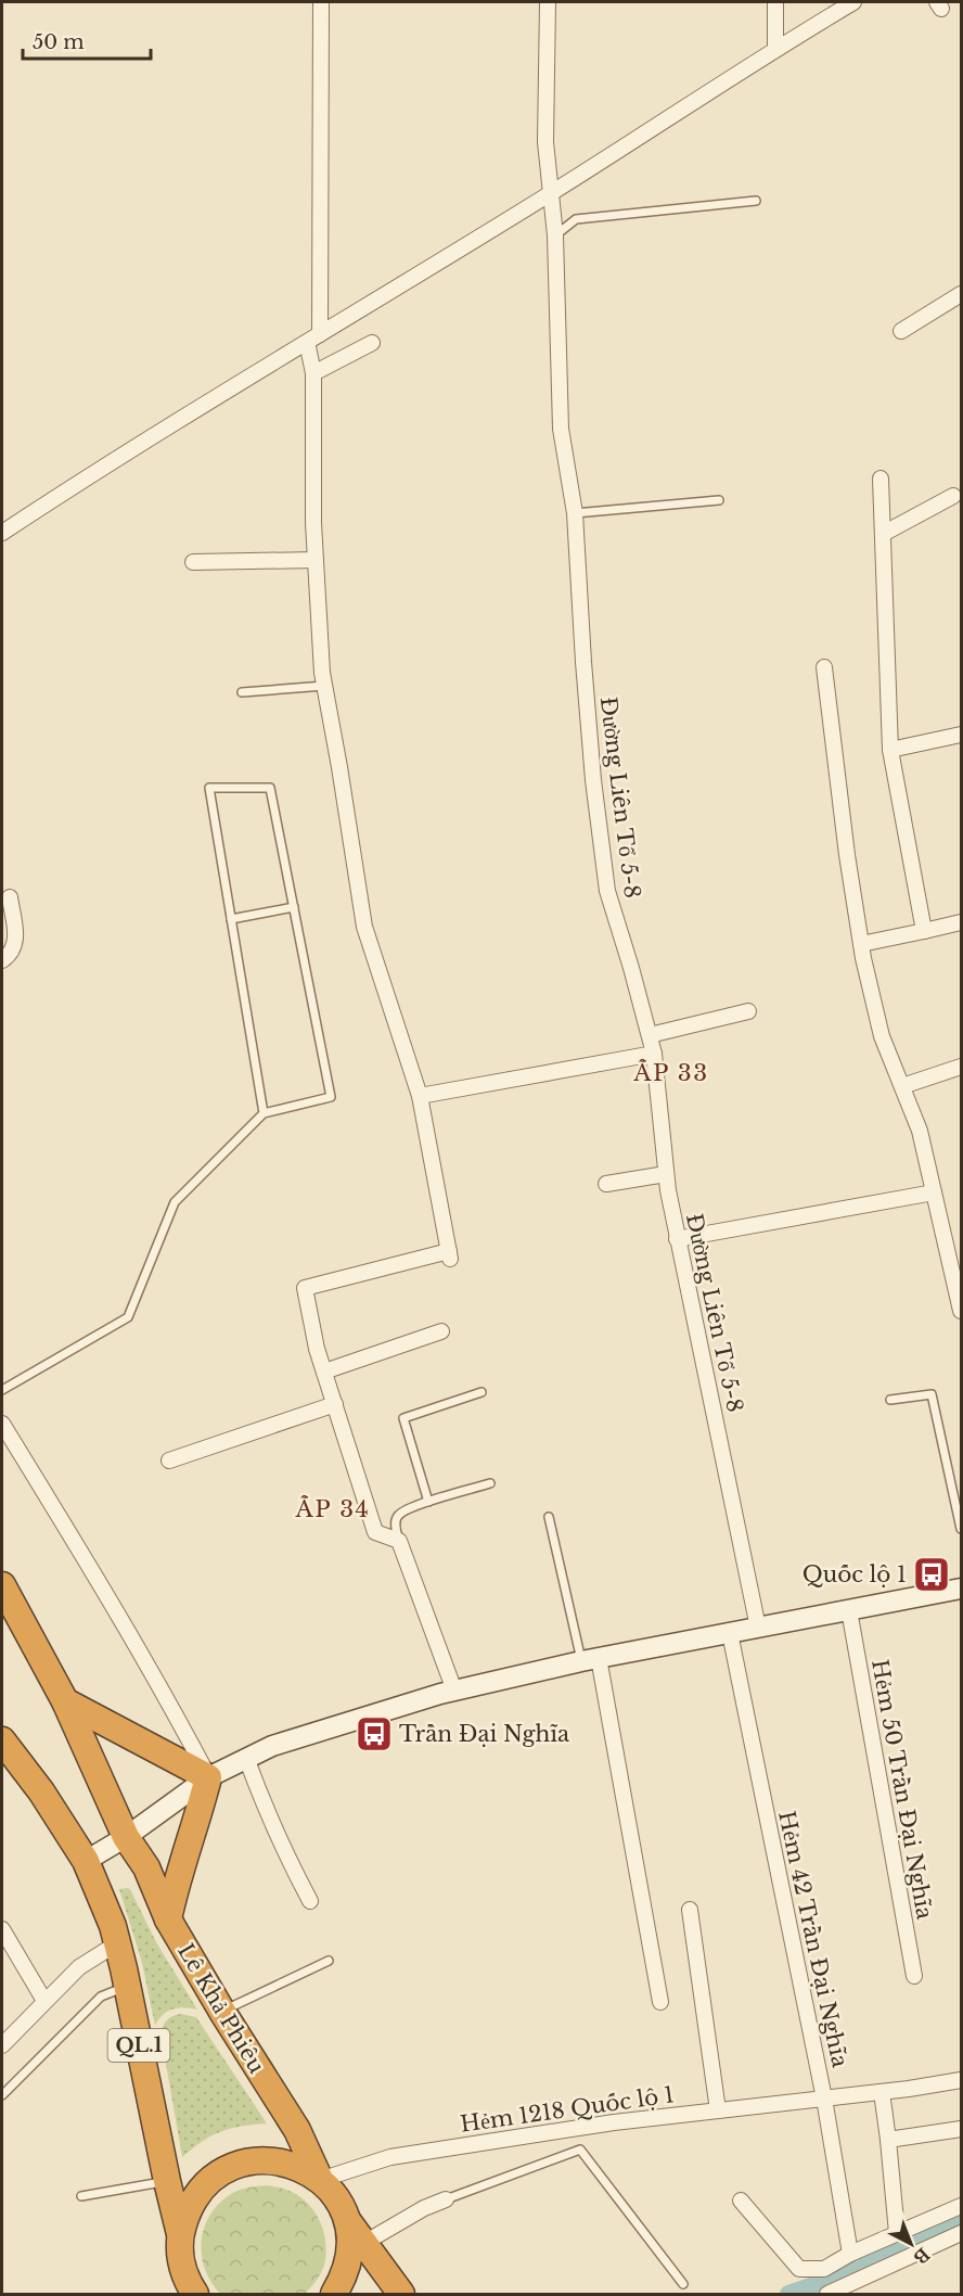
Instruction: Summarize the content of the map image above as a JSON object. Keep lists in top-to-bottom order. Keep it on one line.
{"streets":{"highway":["Lê Khả Phiêu","QL.1"],"street":["Đường Liên Tổ 5-8","Hẻm 50 Trần Đại Nghĩa","Hẻm 42 Trần Đại Nghĩa","Hẻm 1218 Quốc lộ 1"]},"crossings":[["Hẻm 42 Trần Đại Nghĩa","Hẻm 1218 Quốc lộ 1"],["Lê Khả Phiêu","QL.1"],["Lê Khả Phiêu","Hẻm 1218 Quốc lộ 1"],["QL.1","Hẻm 1218 Quốc lộ 1"]],"districts":["ẤP 33","ẤP 34"],"places":{"bus stop":["Quốc lộ 1","Trần Đại Nghĩa"]},"scale_bar":"50 m","north":"bottom right"}
